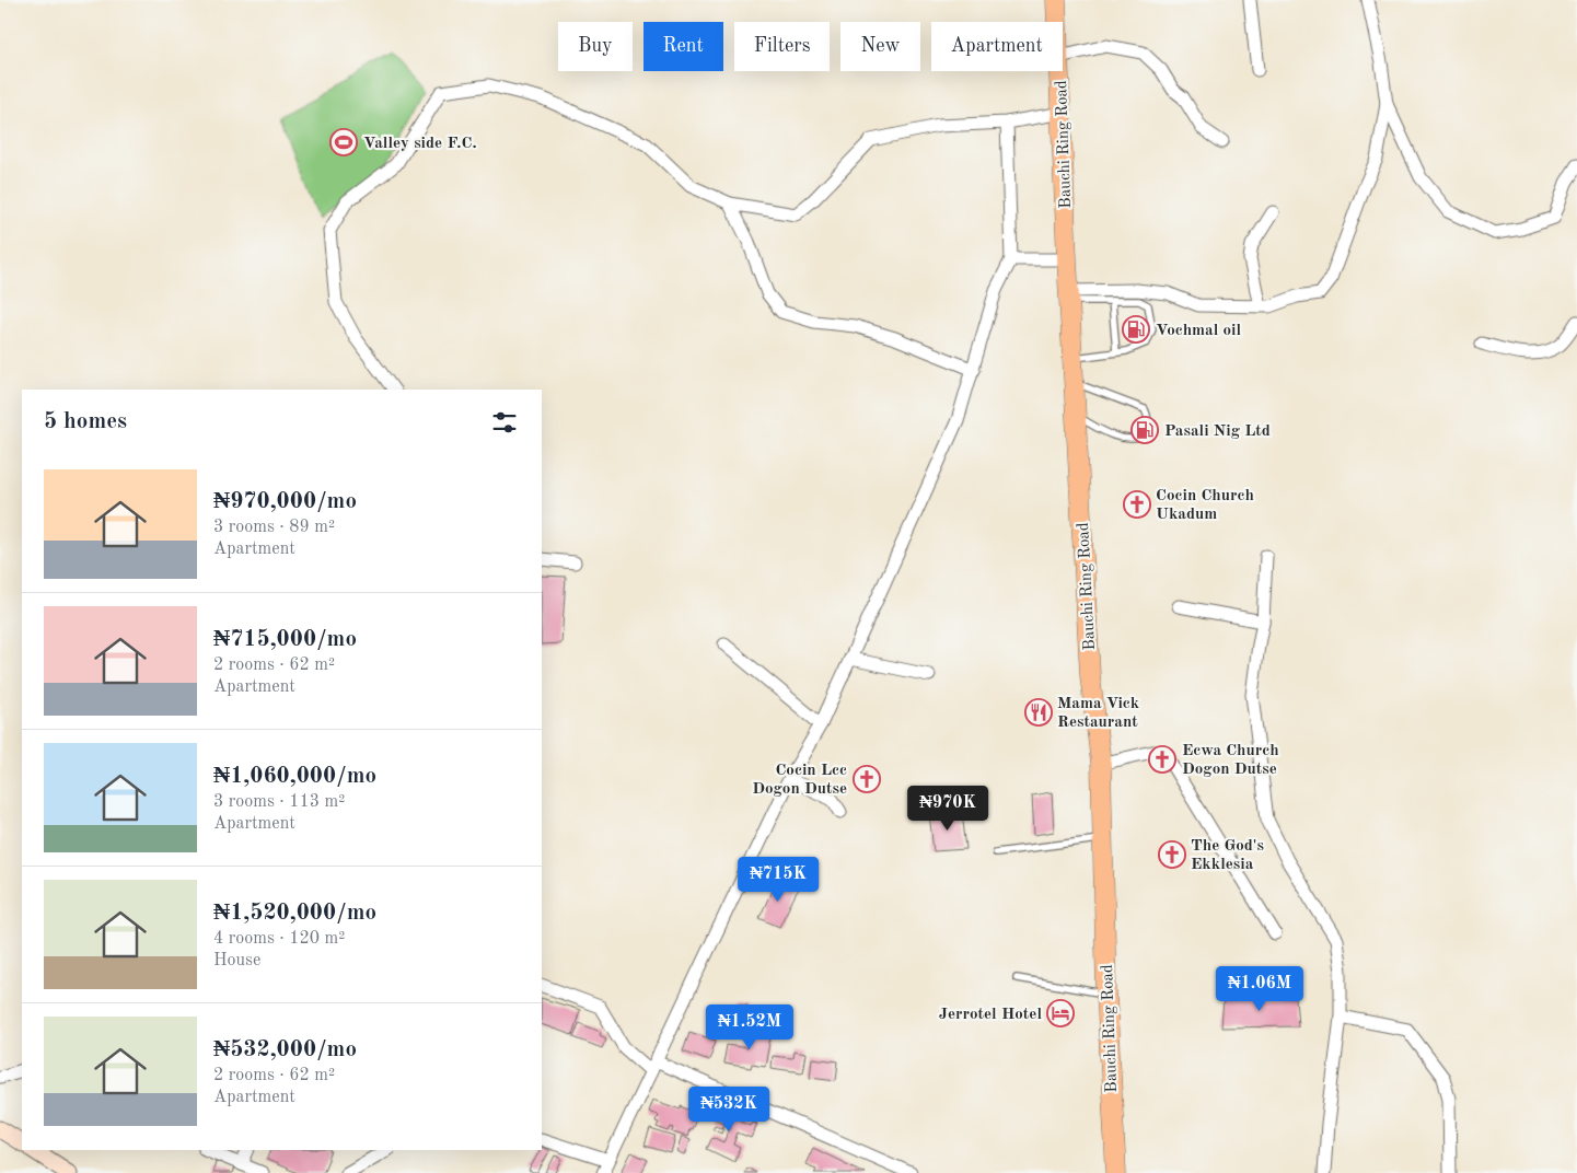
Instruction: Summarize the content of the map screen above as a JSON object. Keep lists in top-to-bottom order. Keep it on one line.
{"streets":{"main road":["Bauchi Ring Road"]},"places":{"sports":["Valley side F.C."],"fuel station":["Vochmal oil","Pasali Nig Ltd"],"church":["Cocin Church Ukadum","Ecwa Church Dogon Dutse","Cocin Lcc Dogon Dutse","The God's Ekklesia"],"restaurant":["Mama Vick Restaurant"],"hotel":["Jerrotel Hotel"]},"page":{"chip":["Buy","Rent","Filters","New","Apartment"],"heading":"5 homes","list":[{"name":"₦970,000/mo","note":"3 rooms · 89 m² · Apartment"},{"name":"₦715,000/mo","note":"2 rooms · 62 m² · Apartment"},{"name":"₦1,060,000/mo","note":"3 rooms · 113 m² · Apartment"},{"name":"₦1,520,000/mo","note":"4 rooms · 120 m² · House"},{"name":"₦532,000/mo","note":"2 rooms · 62 m² · Apartment"}],"price":["₦970K","₦715K","₦1.06M","₦1.52M","₦532K"]}}
